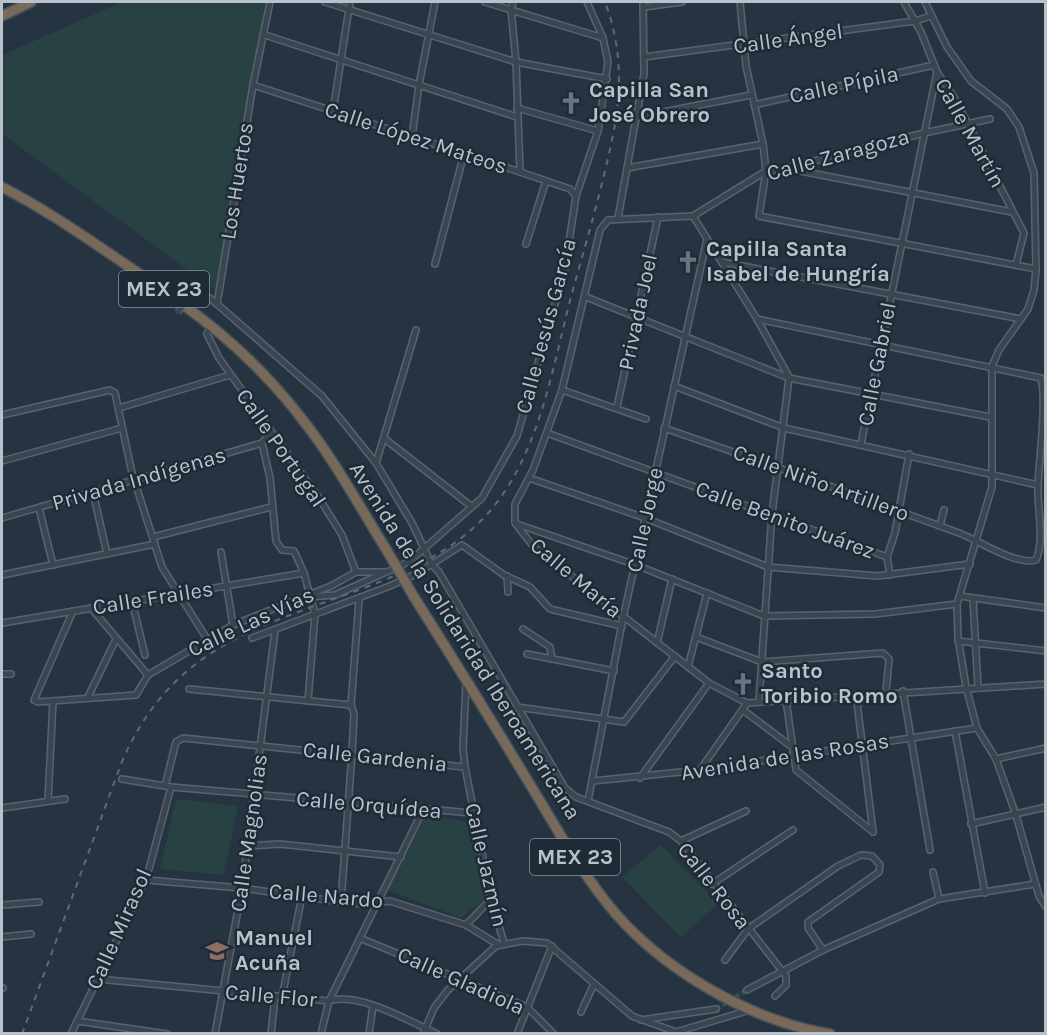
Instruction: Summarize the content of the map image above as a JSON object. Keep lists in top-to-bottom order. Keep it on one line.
{"streets":{"highway":["MEX 23","Avenida de la Solidaridad Iberoamericana"],"street":["Calle Ángel","Calle Pípila","Calle Martín","Calle López Mateos","Calle Zaragoza","Los Huertos","Privada Joel","Calle Jesús García","Calle Gabriel","Calle Portugal","Privada Indígenas","Calle Niño Artillero","Calle Jorge","Calle Benito Juárez","Calle María","Calle Frailes","Calle Las Vías","Calle Gardenia","Avenida de las Rosas","Calle Orquídea","Calle Magnolias","Calle Jazmín","Calle Rosa","Calle Nardo","Calle Mirasol","Calle Gladiola","Calle Flor"]},"crossings":[["Calle Ángel","Calle Martín"],["Calle Ángel","Calle María"],["Calle Pípila","Calle Martín"],["Calle Martín","Calle Zaragoza"],["Calle Martín","Calle Gabriel"],["Calle López Mateos","Los Huertos"],["Calle López Mateos","Calle Jesús García"],["Calle Zaragoza","Calle Gabriel"],["Los Huertos","Calle Rosa"],["MEX 23","Calle Portugal"],["MEX 23","Avenida de la Solidaridad Iberoamericana"],["Calle Jesús García","Calle Las Vías"],["Calle Jesús García","Calle Rosa"],["Calle Portugal","Privada Indígenas"],["Calle Portugal","Calle Las Vías"],["Calle Portugal","Avenida de la Solidaridad Iberoamericana"],["Calle Niño Artillero","Calle Jorge"],["Calle Jorge","Calle Benito Juárez"],["Calle Jorge","Calle María"],["Calle Jorge","Avenida de las Rosas"],["Calle Jorge","Calle Rosa"],["Calle Benito Juárez","Calle María"],["Calle Las Vías","Calle Magnolias"],["Calle Las Vías","Calle Rosa"],["Avenida de la Solidaridad Iberoamericana","Calle Jazmín"],["Calle Gardenia","Calle Magnolias"],["Calle Gardenia","Calle Jazmín"],["Calle Gardenia","Calle Mirasol"],["Calle Orquídea","Calle Magnolias"],["Calle Orquídea","Calle Jazmín"],["Calle Orquídea","Calle Mirasol"],["Calle Magnolias","Calle Nardo"],["Calle Magnolias","Calle Flor"],["Calle Jazmín","Calle Nardo"],["Calle Nardo","Calle Mirasol"],["Calle Mirasol","Calle Flor"]],"places":{"church":["Capilla San José Obrero","Capilla Santa Isabel de Hungría","Santo Toribio Romo"],"school or university":["Manuel Acuña"]}}
